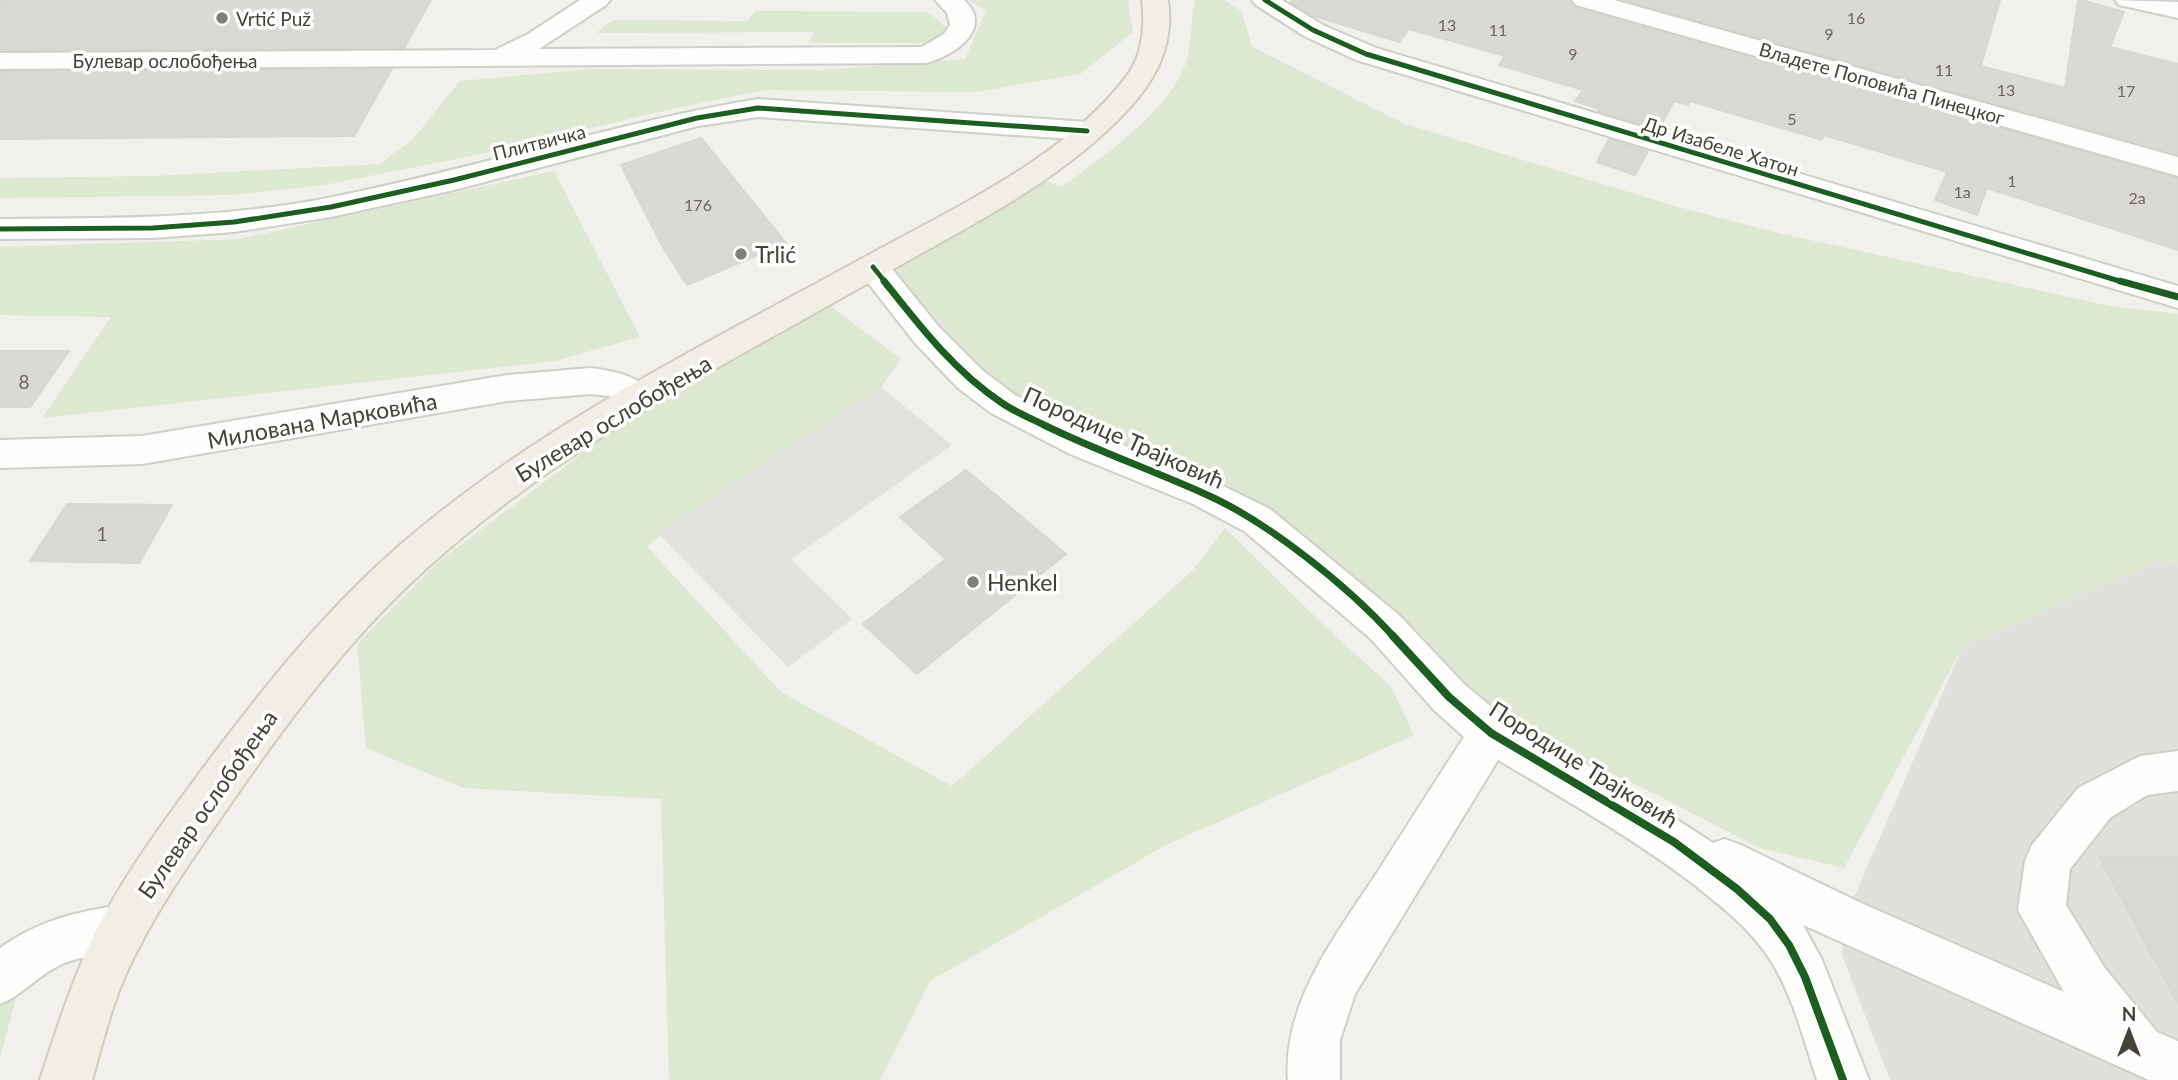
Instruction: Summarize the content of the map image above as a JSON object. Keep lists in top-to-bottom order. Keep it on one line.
{"streets":{"main road":["Булевар ослобођења"],"street":["Владете Поповића Пинецког","Плитвичка","Др Изабеле Хатон","Милована Марковића","Породице Трајковић"]},"crossings":[["Булевар ослобођења","Плитвичка"],["Булевар ослобођења","Милована Марковића"],["Булевар ослобођења","Породице Трајковић"]],"places":["Vrtić Puž","Trlić","Henkel"],"house_numbers":["16","13","11","9","9","11","13","17","5","1","1a","2a","176","8","1"],"north":"top"}
